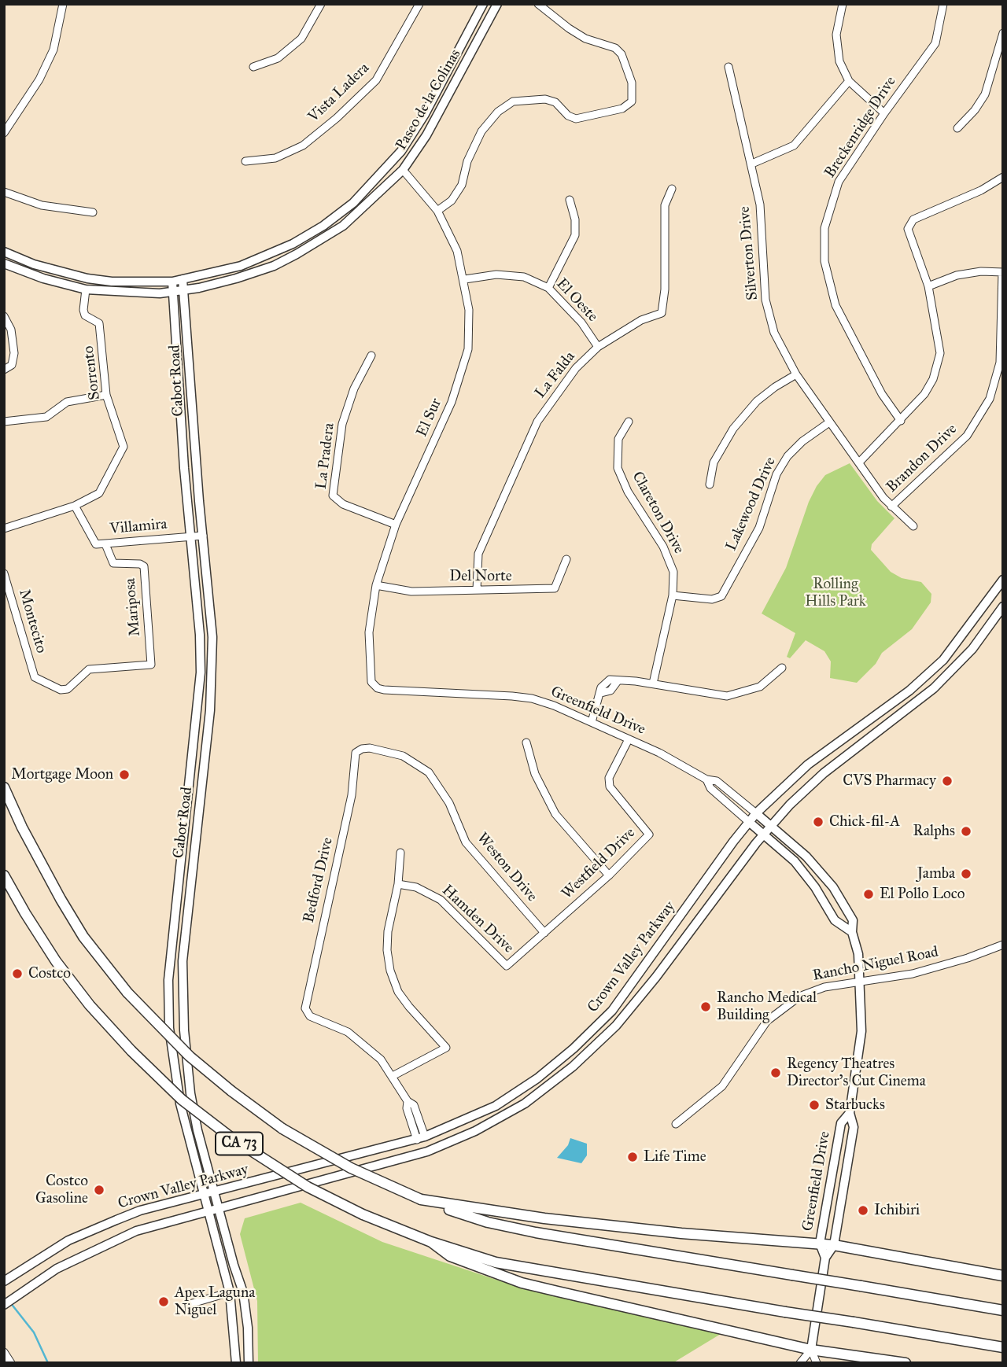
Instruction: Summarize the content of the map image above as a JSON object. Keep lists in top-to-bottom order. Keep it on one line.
{"streets":{"highway":["CA 73"],"main road":["Paseo de la Colinas","Cabot Road","Greenfield Drive","Crown Valley Parkway"],"street":["Vista Ladera","Breckenridge Drive","Silverton Drive","El Oeste","Sorrento","La Falda","El Sur","La Pradera","Brandon Drive","Lakewood Drive","Clareton Drive","Villamira","Del Norte","Mariposa","Montecito","Westfield Drive","Weston Drive","Bedford Drive","Hamden Drive","Rancho Niguel Road"]},"crossings":[["Paseo de la Colinas","Sorrento"],["Paseo de la Colinas","Cabot Road"],["Paseo de la Colinas","El Sur"],["Silverton Drive","Brandon Drive"],["Silverton Drive","Lakewood Drive"],["El Oeste","La Falda"],["El Oeste","El Sur"],["Sorrento","Villamira"],["La Falda","Del Norte"],["Cabot Road","Villamira"],["Cabot Road","Crown Valley Parkway"],["El Sur","La Pradera"],["El Sur","Del Norte"],["El Sur","Greenfield Drive"],["Lakewood Drive","Clareton Drive"],["Villamira","Mariposa"],["Mariposa","Montecito"],["Greenfield Drive","Westfield Drive"],["Greenfield Drive","Crown Valley Parkway"],["Greenfield Drive","Rancho Niguel Road"],["Westfield Drive","Weston Drive"],["Westfield Drive","Hamden Drive"],["Weston Drive","Bedford Drive"]],"parks":["Rolling Hills Park"],"places":["Mortgage Moon","CVS Pharmacy","Chick-fil-A","Ralphs","Jamba","El Pollo Loco","Costco","Rancho Medical Building","Regency Theatres Director's Cut Cinema","Starbucks","Life Time","Costco Gasoline","Ichibiri","Apex Laguna Niguel"]}
